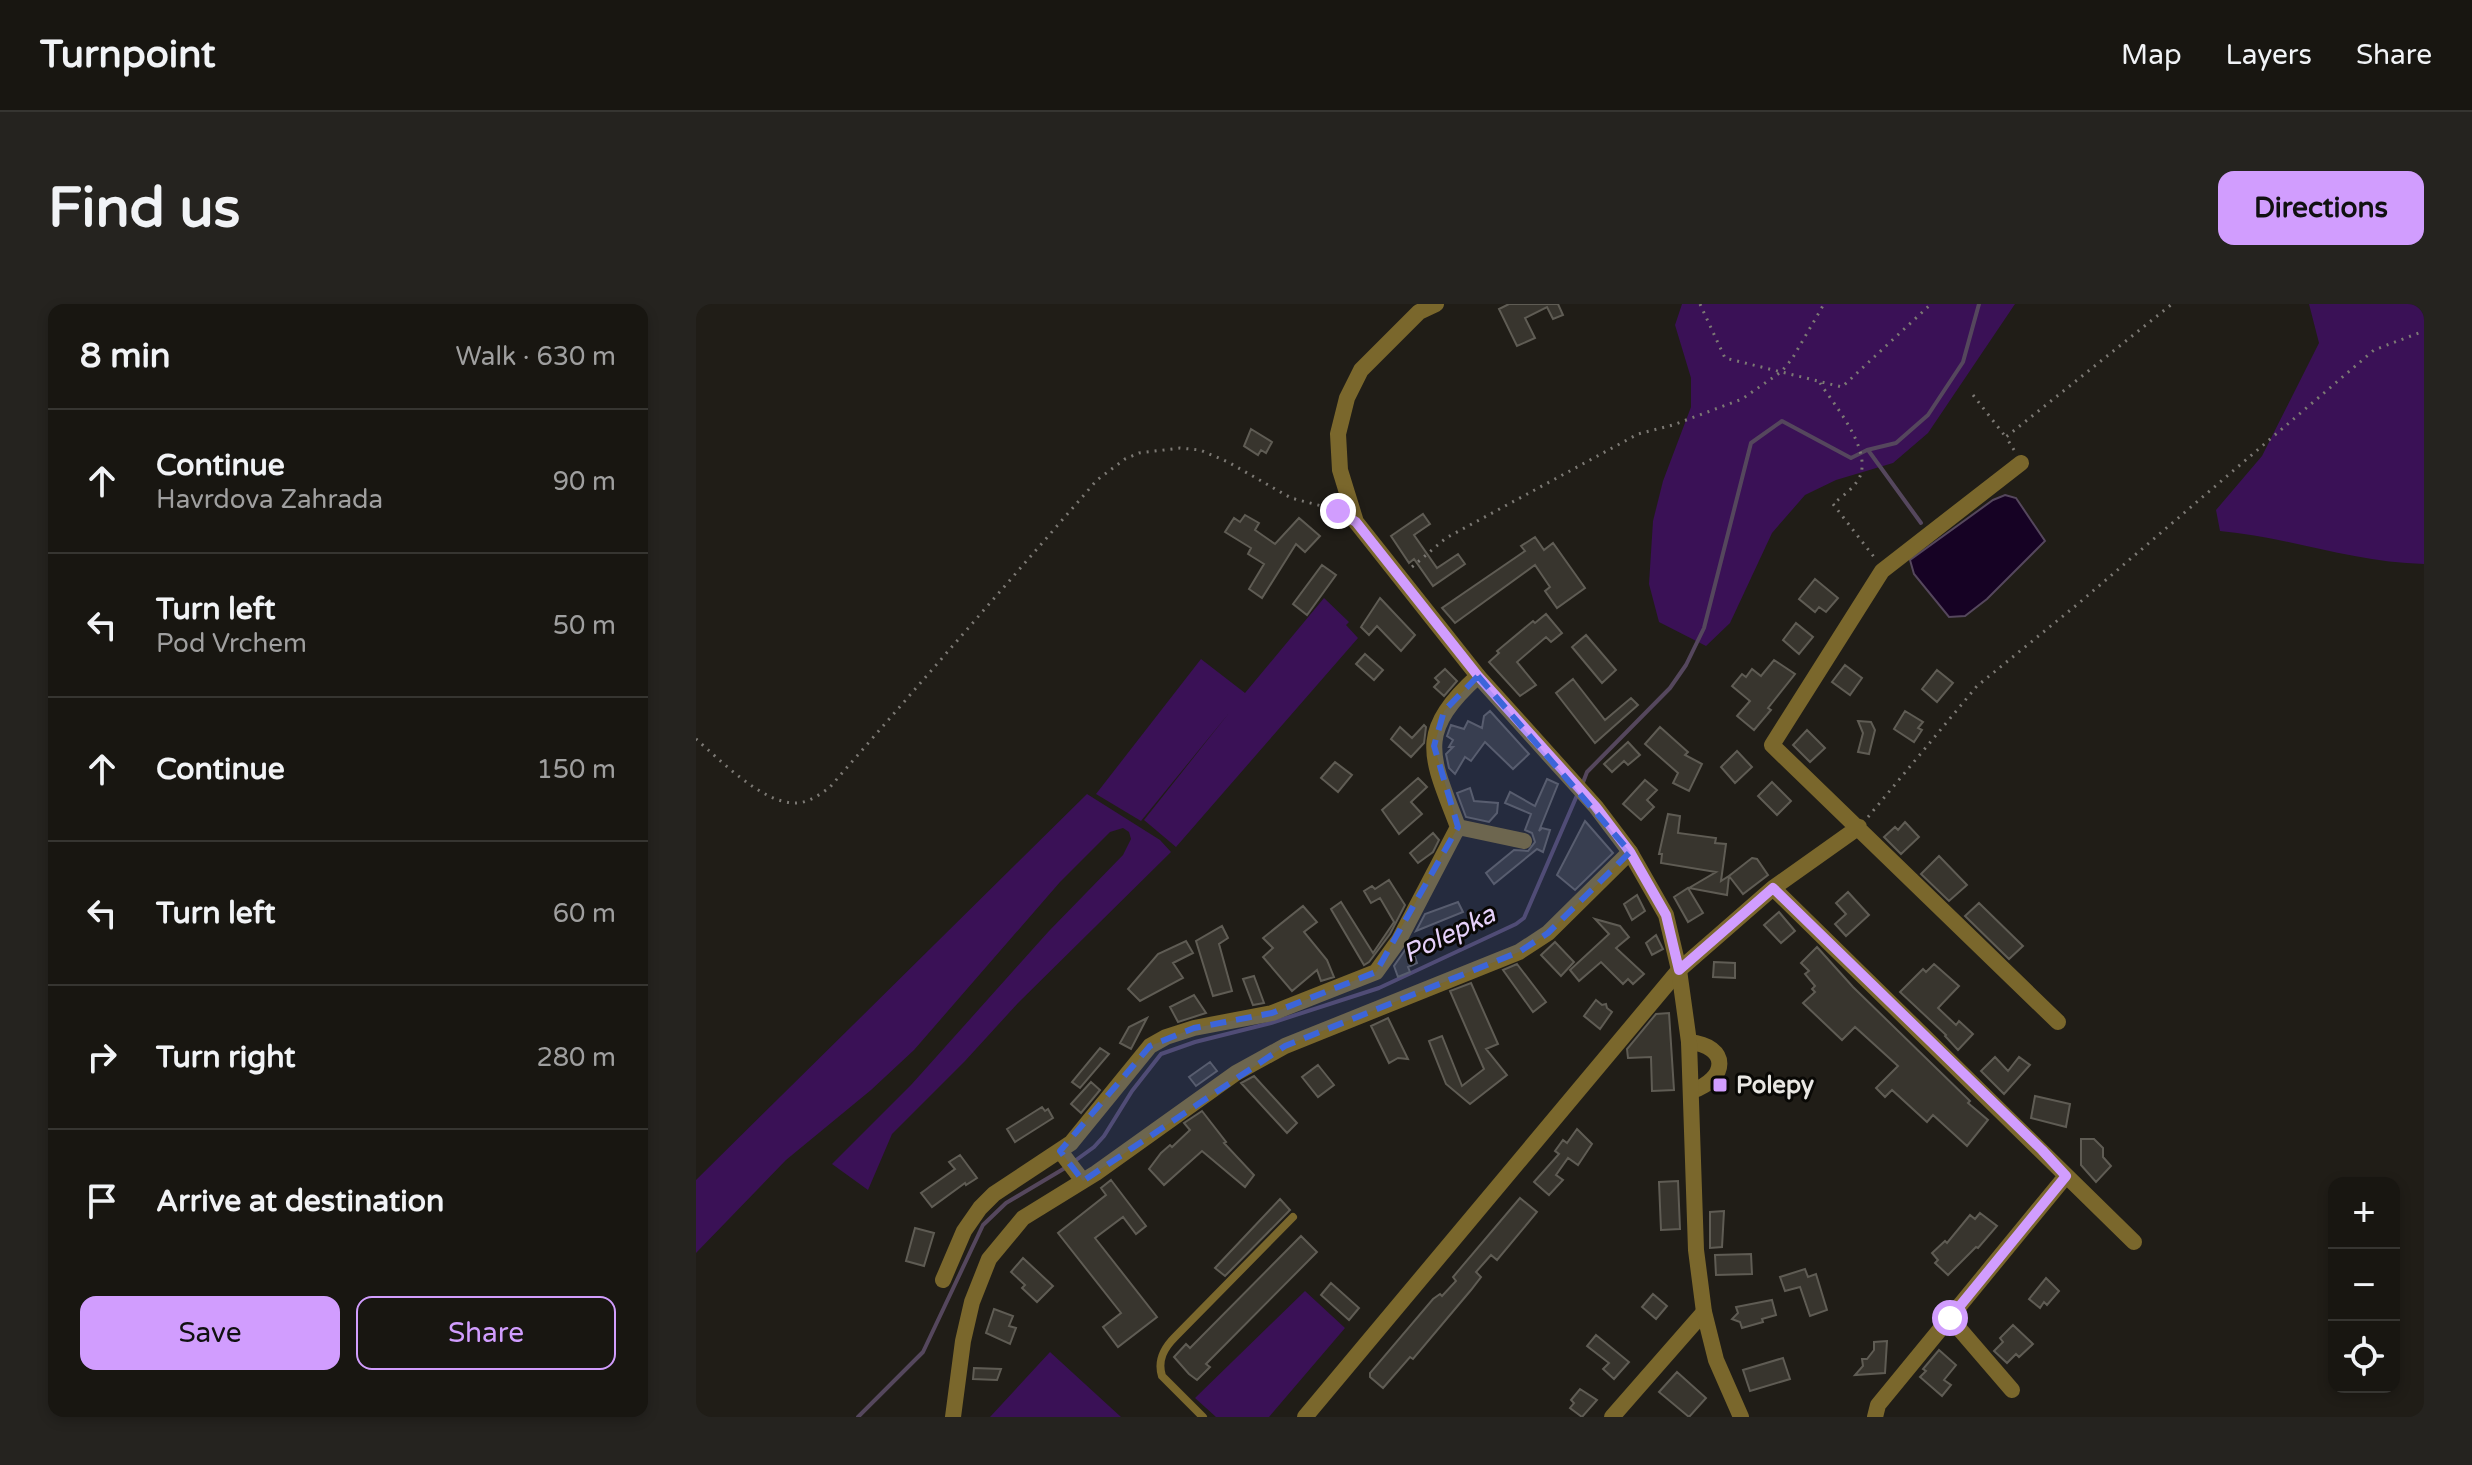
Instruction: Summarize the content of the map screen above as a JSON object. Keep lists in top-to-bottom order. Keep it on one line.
{"water":["Polepka"],"places":{"transit":["Polepy"]},"page":{"header":"Turnpoint","nav":["Map","Layers","Share"],"buttons":["Directions",["Save","Share"]],"title":"Find us","heading":["8 min","Walk · 630 m"],"list":[["Continue","Havrdova Zahrada","90 m"],["Turn left","Pod Vrchem","50 m"],["Continue","150 m"],["Turn left","60 m"],["Turn right","280 m"],"Arrive at destination"],"map_buttons":["+","−"]}}
